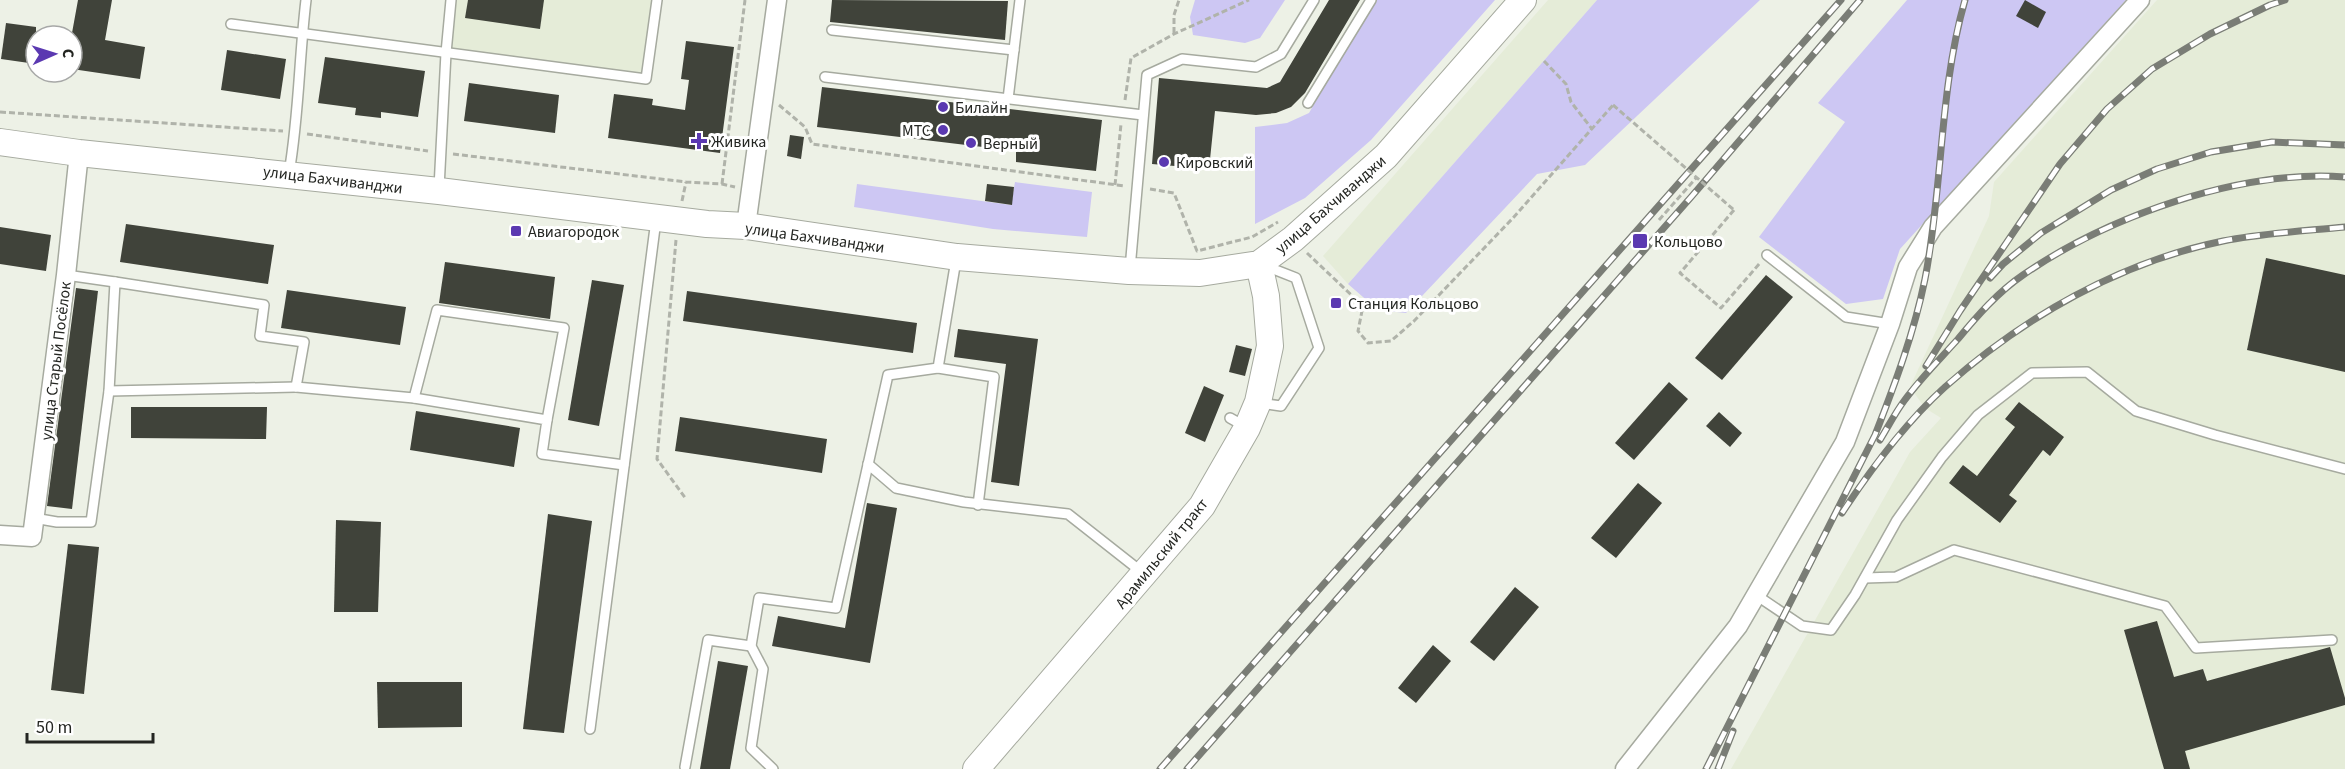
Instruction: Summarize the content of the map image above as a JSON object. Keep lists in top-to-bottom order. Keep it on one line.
{"streets":{"main road":["улица Бахчиванджи","Арамильский тракт"],"street":["улица Старый Посёлок"]},"crossings":[["улица Бахчиванджи","улица Старый Посёлок"],["улица Бахчиванджи","Арамильский тракт"]],"places":{"other":["Билайн","МТС","Верный","Кировский"],"health":["Живика"],"transit":["Авиагородок","Кольцово","Станция Кольцово"]},"scale_bar":"50 m","north":"right"}
